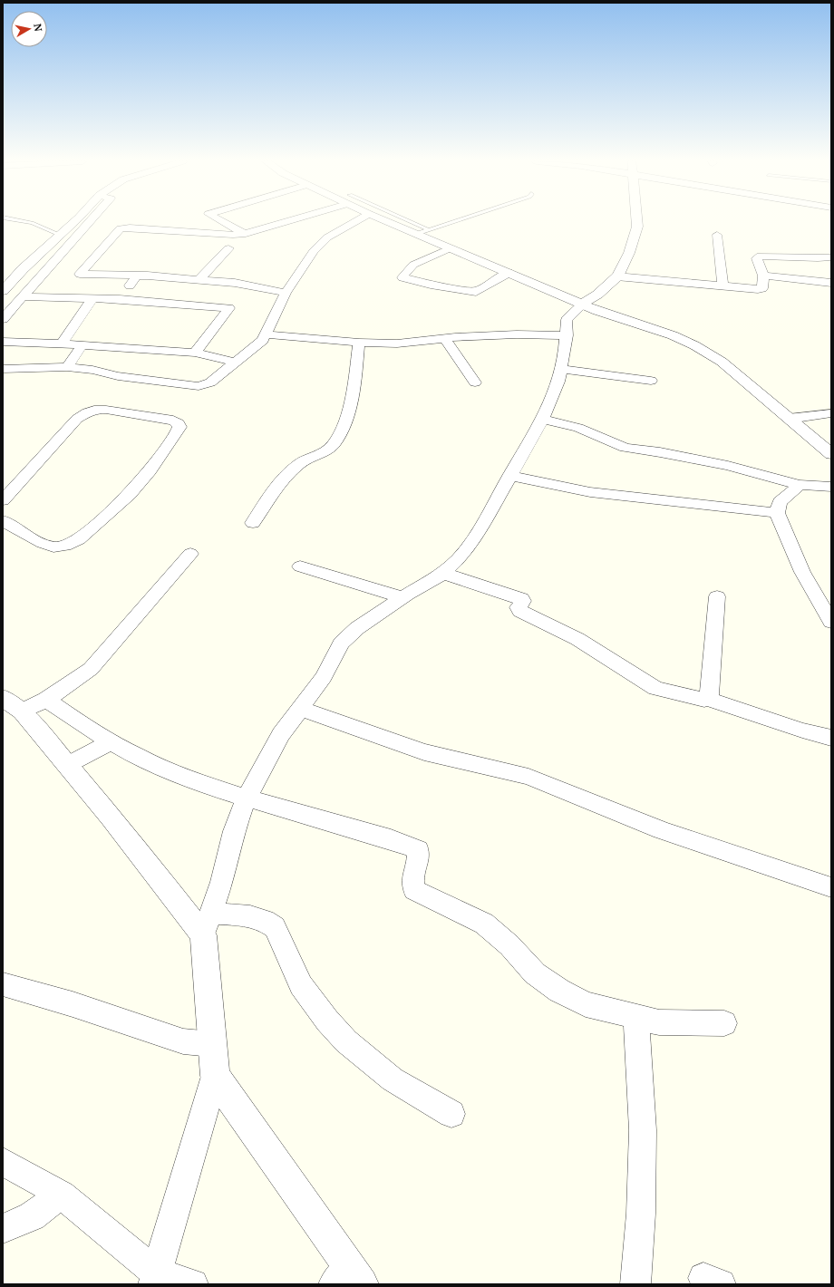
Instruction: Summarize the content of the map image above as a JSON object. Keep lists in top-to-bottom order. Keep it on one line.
{"north":"right"}
